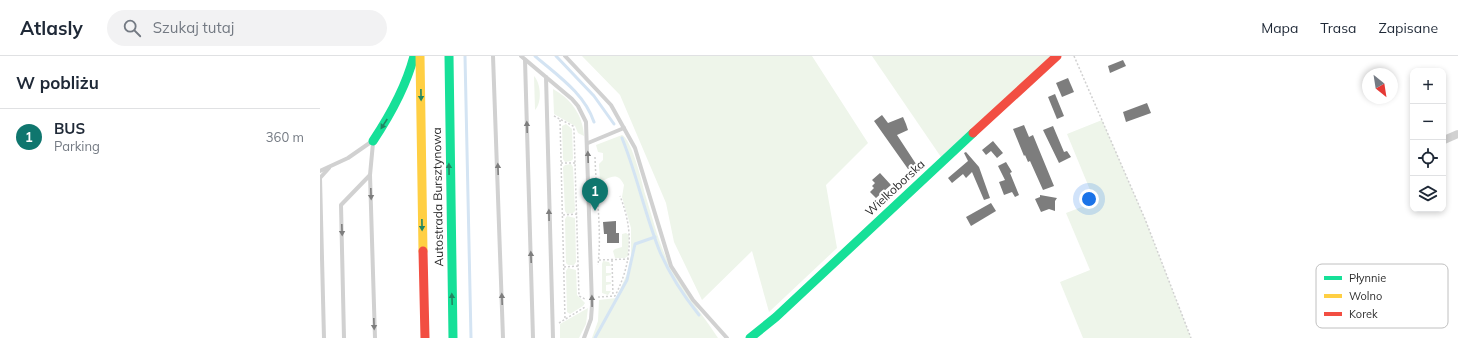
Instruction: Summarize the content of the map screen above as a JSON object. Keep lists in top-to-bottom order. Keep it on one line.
{"streets":{"main road":["Wielkoborska","Autostrada Bursztynowa"]},"legend":["Płynnie","Wolno","Korek"],"north":"bottom right","page":{"header":"Atlasly","search":"Szukaj tutaj","nav":["Mapa","Trasa","Zapisane"],"heading":"W pobliżu","map_buttons":["+","−"],"list":[{"mark":"1","name":"BUS","note":"Parking","value":"360 m"}],"pins":"1"}}
